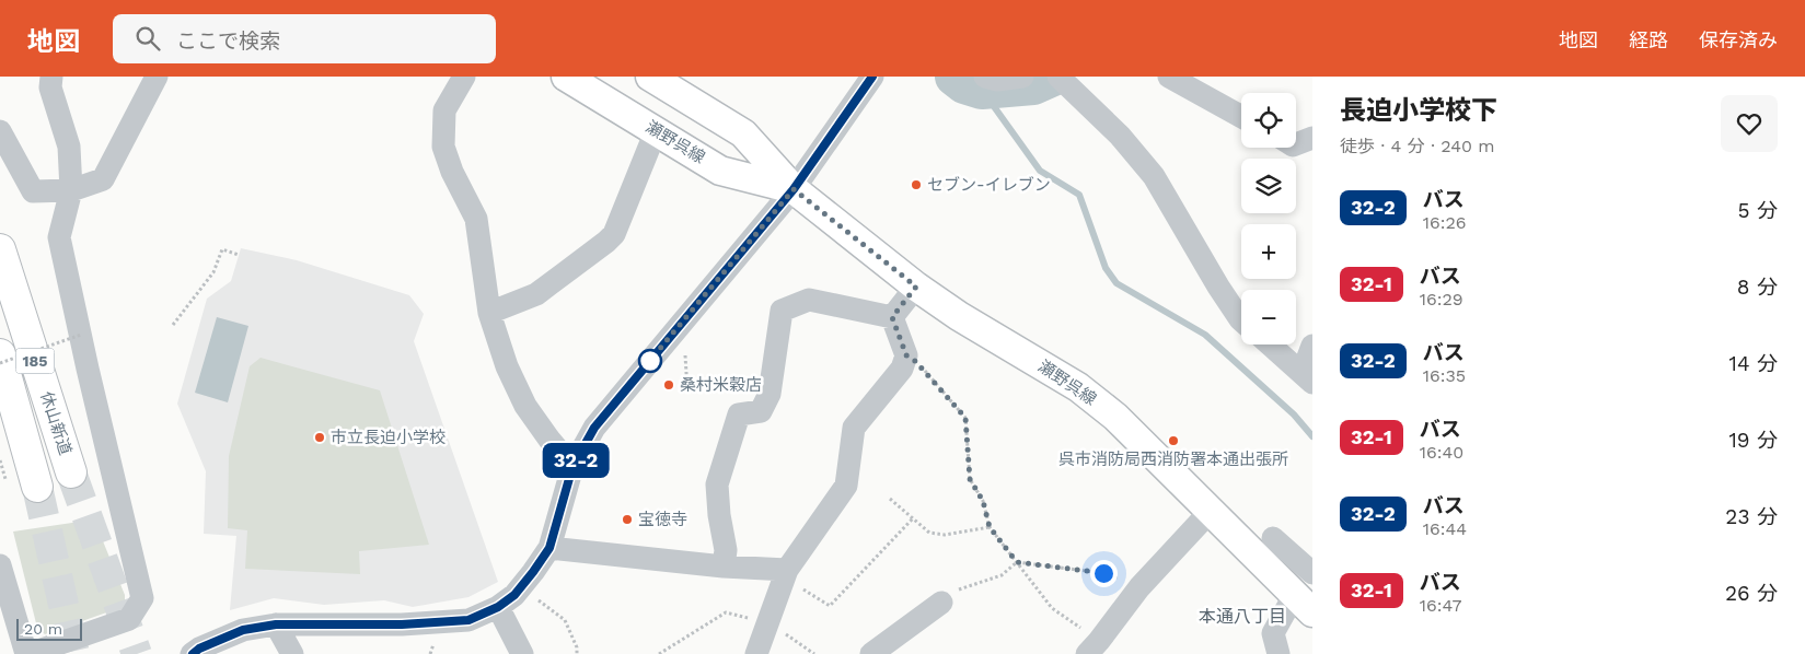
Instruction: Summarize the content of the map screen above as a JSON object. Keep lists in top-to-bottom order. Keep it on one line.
{"streets":{"highway":["185","休山新道"],"main road":["瀬野呉線"]},"districts":["本通八丁目"],"places":["セブン-イレブン","桑村米穀店","市立長迫小学校","呉市消防局西消防署本通出張所","宝徳寺"],"lines":["bus line 32-2"],"scale_bar":"20 m","page":{"header":"地図","search":"ここで検索","nav":["地図","経路","保存済み"],"on_map":"32-2","heading":["長迫小学校下","徒歩 · 4 分 · 240 m"],"map_buttons":["+","−"],"list":[{"mark":"32-2","name":"バス","note":"16:26","value":"5 分"},{"mark":"32-1","name":"バス","note":"16:29","value":"8 分"},{"mark":"32-2","name":"バス","note":"16:35","value":"14 分"},{"mark":"32-1","name":"バス","note":"16:40","value":"19 分"},{"mark":"32-2","name":"バス","note":"16:44","value":"23 分"},{"mark":"32-1","name":"バス","note":"16:47","value":"26 分"}],"scale":"20 m"}}
